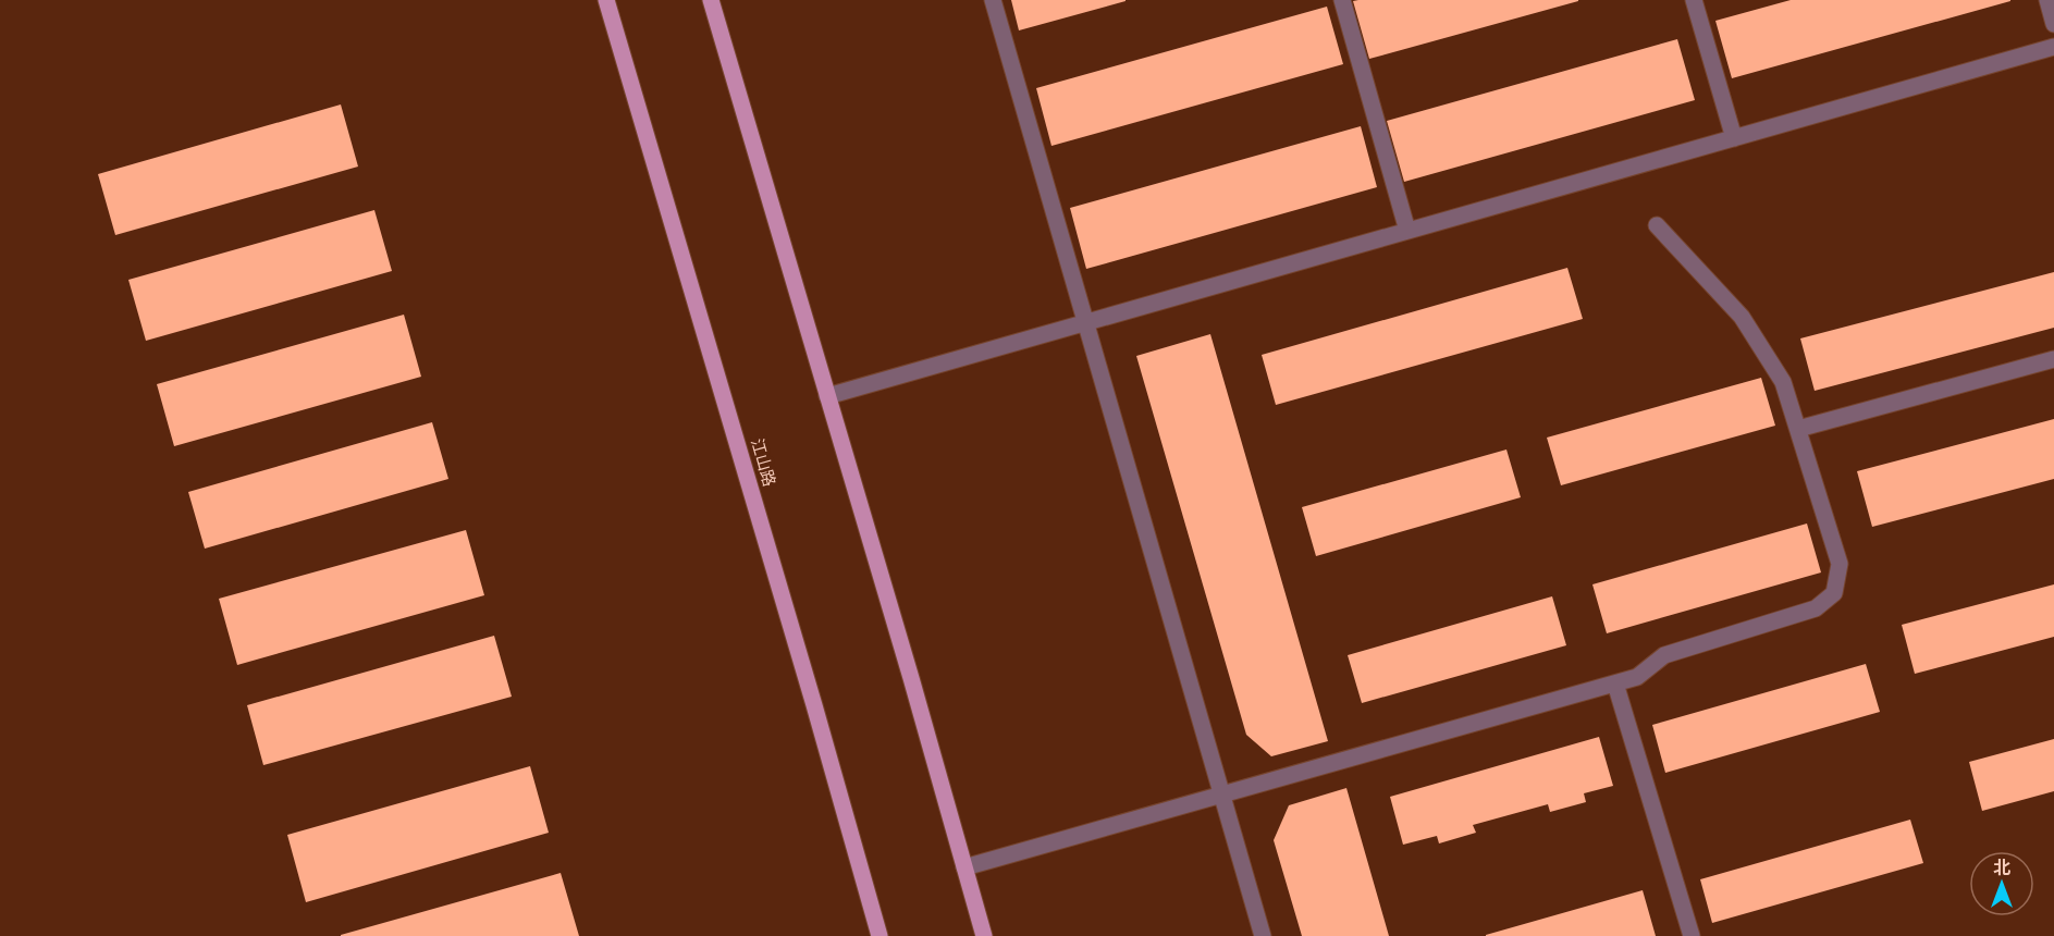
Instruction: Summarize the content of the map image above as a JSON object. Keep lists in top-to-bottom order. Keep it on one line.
{"streets":{"main road":["江山路"]},"north":"top"}
